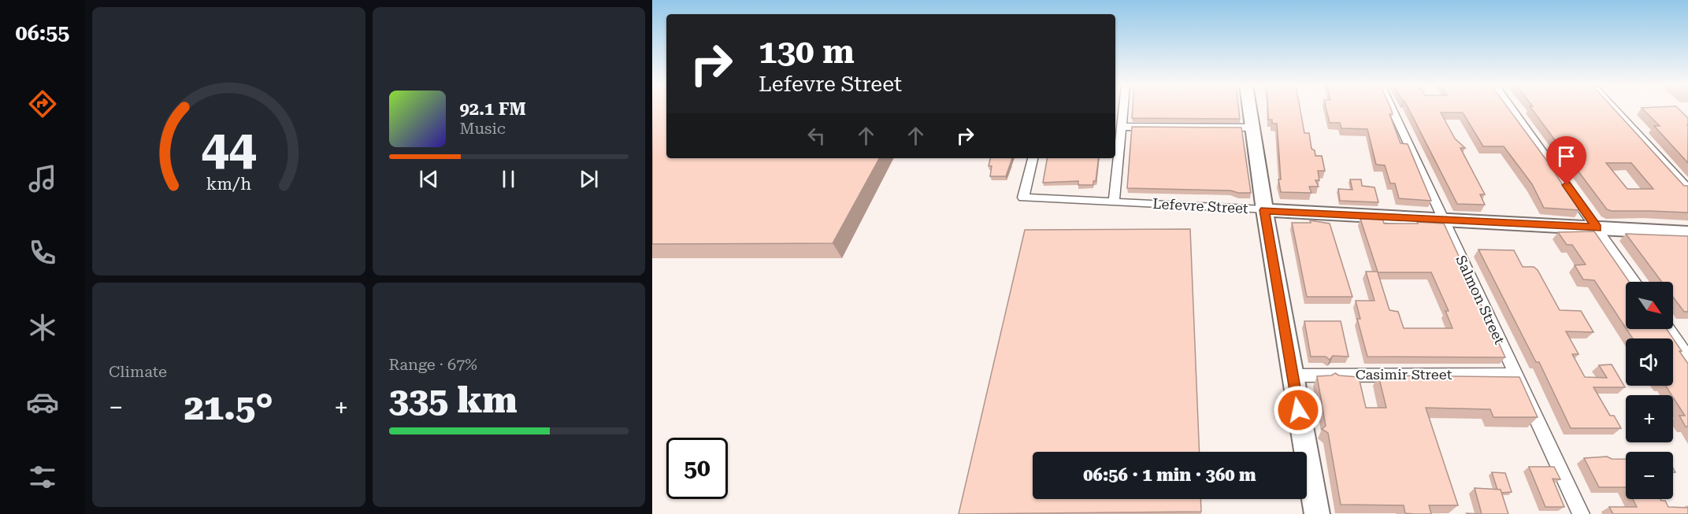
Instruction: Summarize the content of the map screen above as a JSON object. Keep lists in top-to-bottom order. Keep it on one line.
{"streets":{"main road":["Lefevre Street"],"street":["Salmon Street","Casimir Street"]},"crossings":[["Lefevre Street","Salmon Street"],["Salmon Street","Casimir Street"]],"north":"bottom right","page":{"tabs":"06:55","turn":["130 m","Lefevre Street"],"song":["92.1 FM","Music"],"map_buttons":["+","−"],"tile":["Climate",["Range · 67%","335 km"]],"heat":["−","21.5°","+"],"limit":"50","trip":"06:56 · 1 min · 360 m","gauge":["44","km/h"]}}
